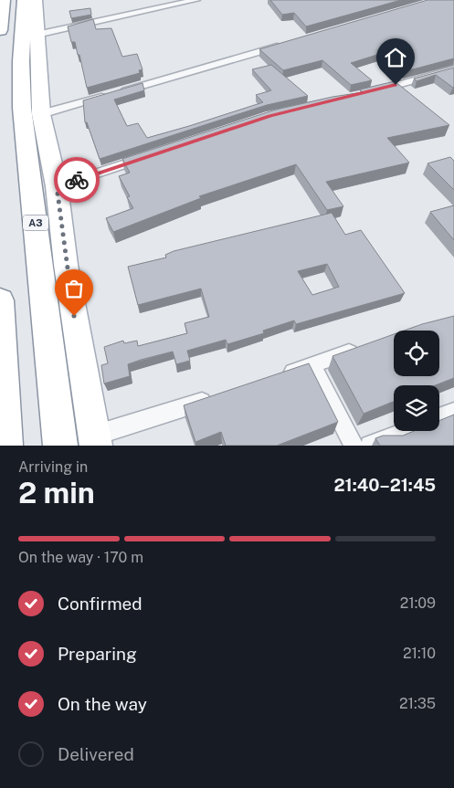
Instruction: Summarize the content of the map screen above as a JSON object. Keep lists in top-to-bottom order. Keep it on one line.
{"streets":{"highway":["A3"]},"page":{"heading":["2 min","Arriving in","21:40–21:45"],"bar":"On the way · 170 m","list":[["Confirmed","21:09"],["Preparing","21:10"],["On the way","21:35"],"Delivered"]}}
